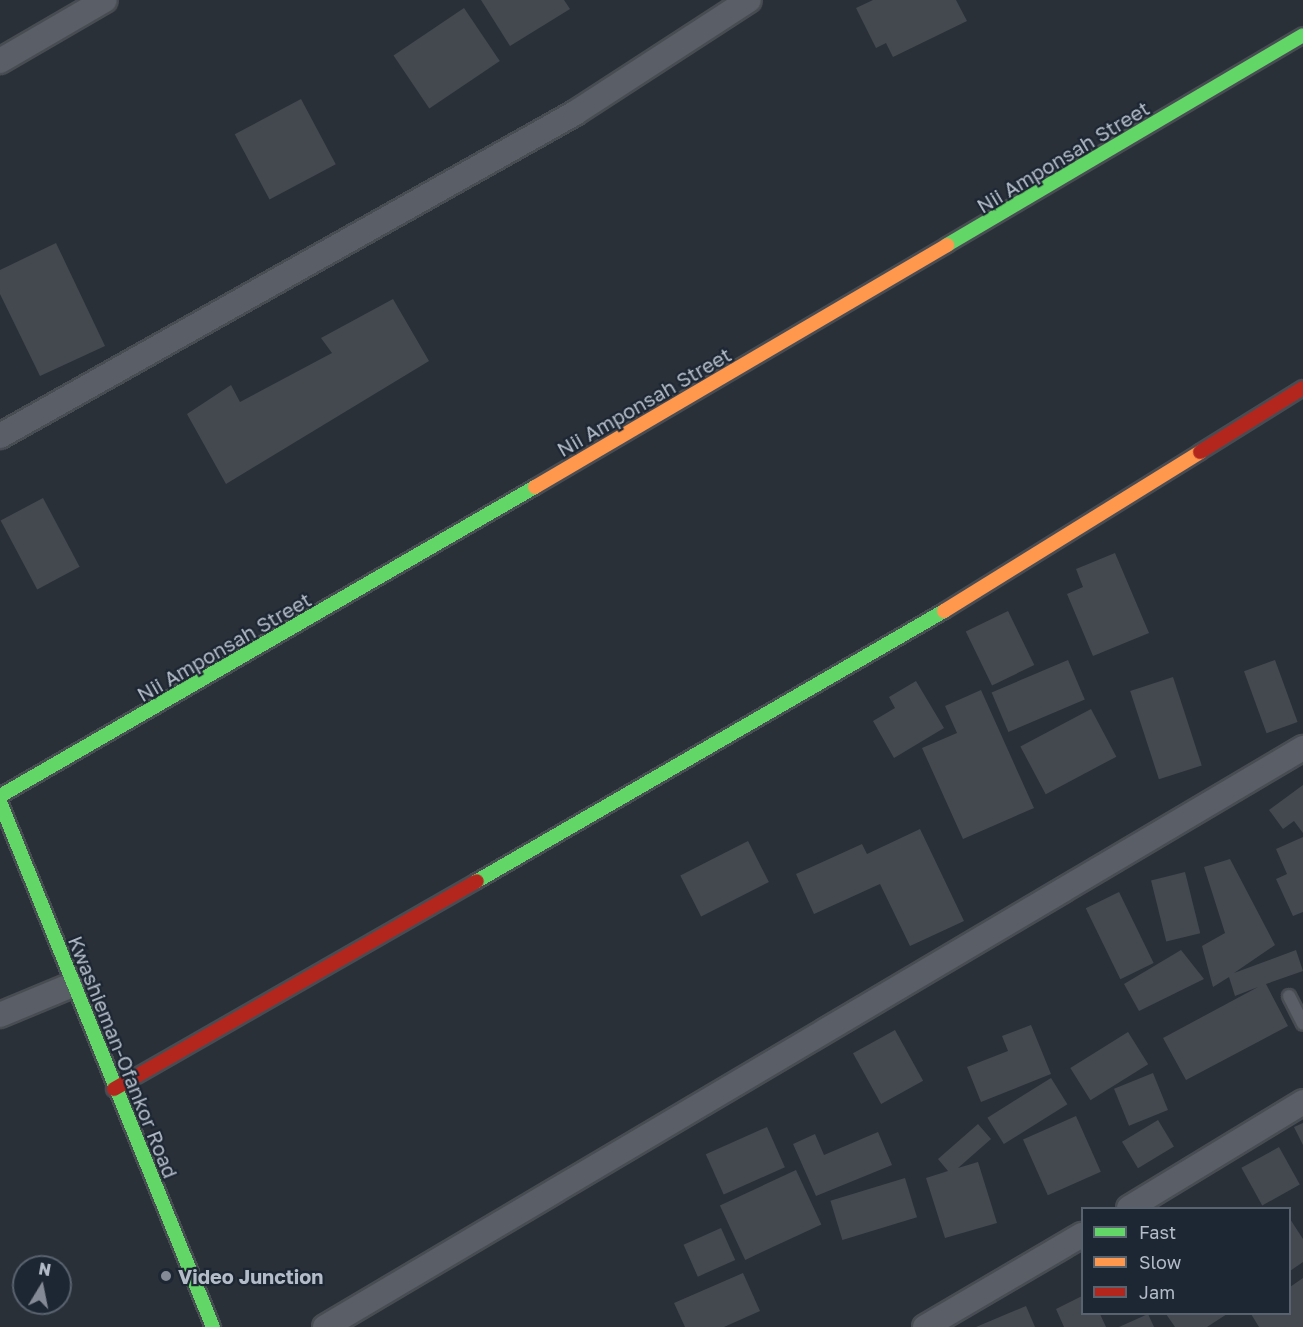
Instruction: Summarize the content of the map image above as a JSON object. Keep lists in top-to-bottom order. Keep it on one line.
{"streets":{"street":["Nii Amponsah Street","Kwashieman-Ofankor Road"]},"places":["Video Junction"],"legend":["Fast","Slow","Jam"],"north":"top"}
